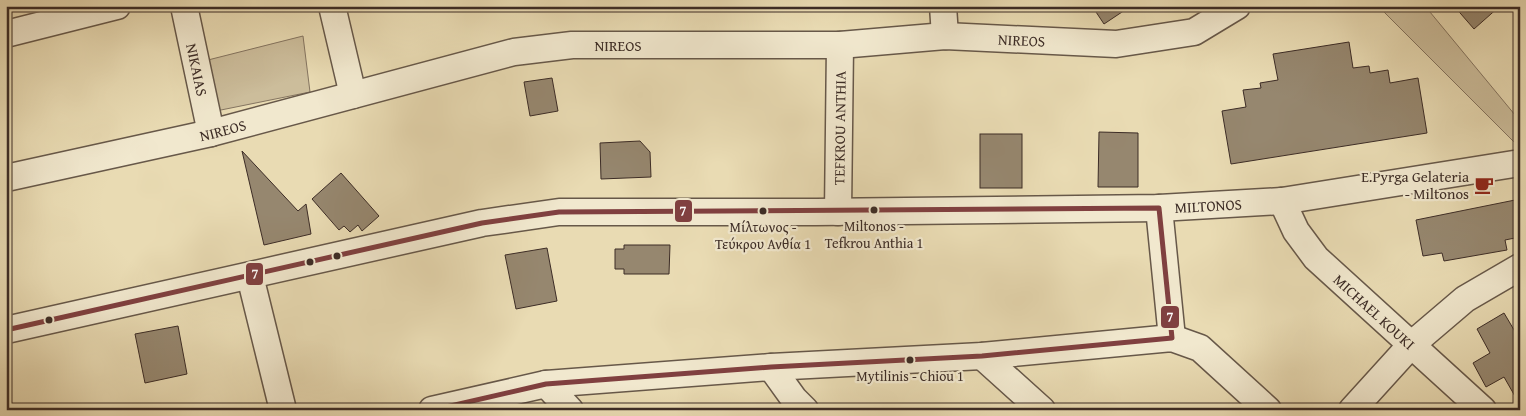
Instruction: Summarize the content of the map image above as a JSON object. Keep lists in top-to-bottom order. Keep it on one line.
{"streets":{"street":["NIREOS","NIKAIAS","TEFKROU ANTHIA","MILTONOS","MICHAEL KOUKI"]},"crossings":[["NIREOS","NIKAIAS"],["NIREOS","TEFKROU ANTHIA"],["TEFKROU ANTHIA","MILTONOS"],["MILTONOS","MICHAEL KOUKI"]],"places":{"cafe":["E.Pyrga Gelateria - Miltonos"],"other":["Miltonos - Tefkrou Anthia 1","Μίλτωνος - Τεύκρου Ανθία 1","Mytilinis - Chiou 1"]},"lines":["transit line 7"]}
